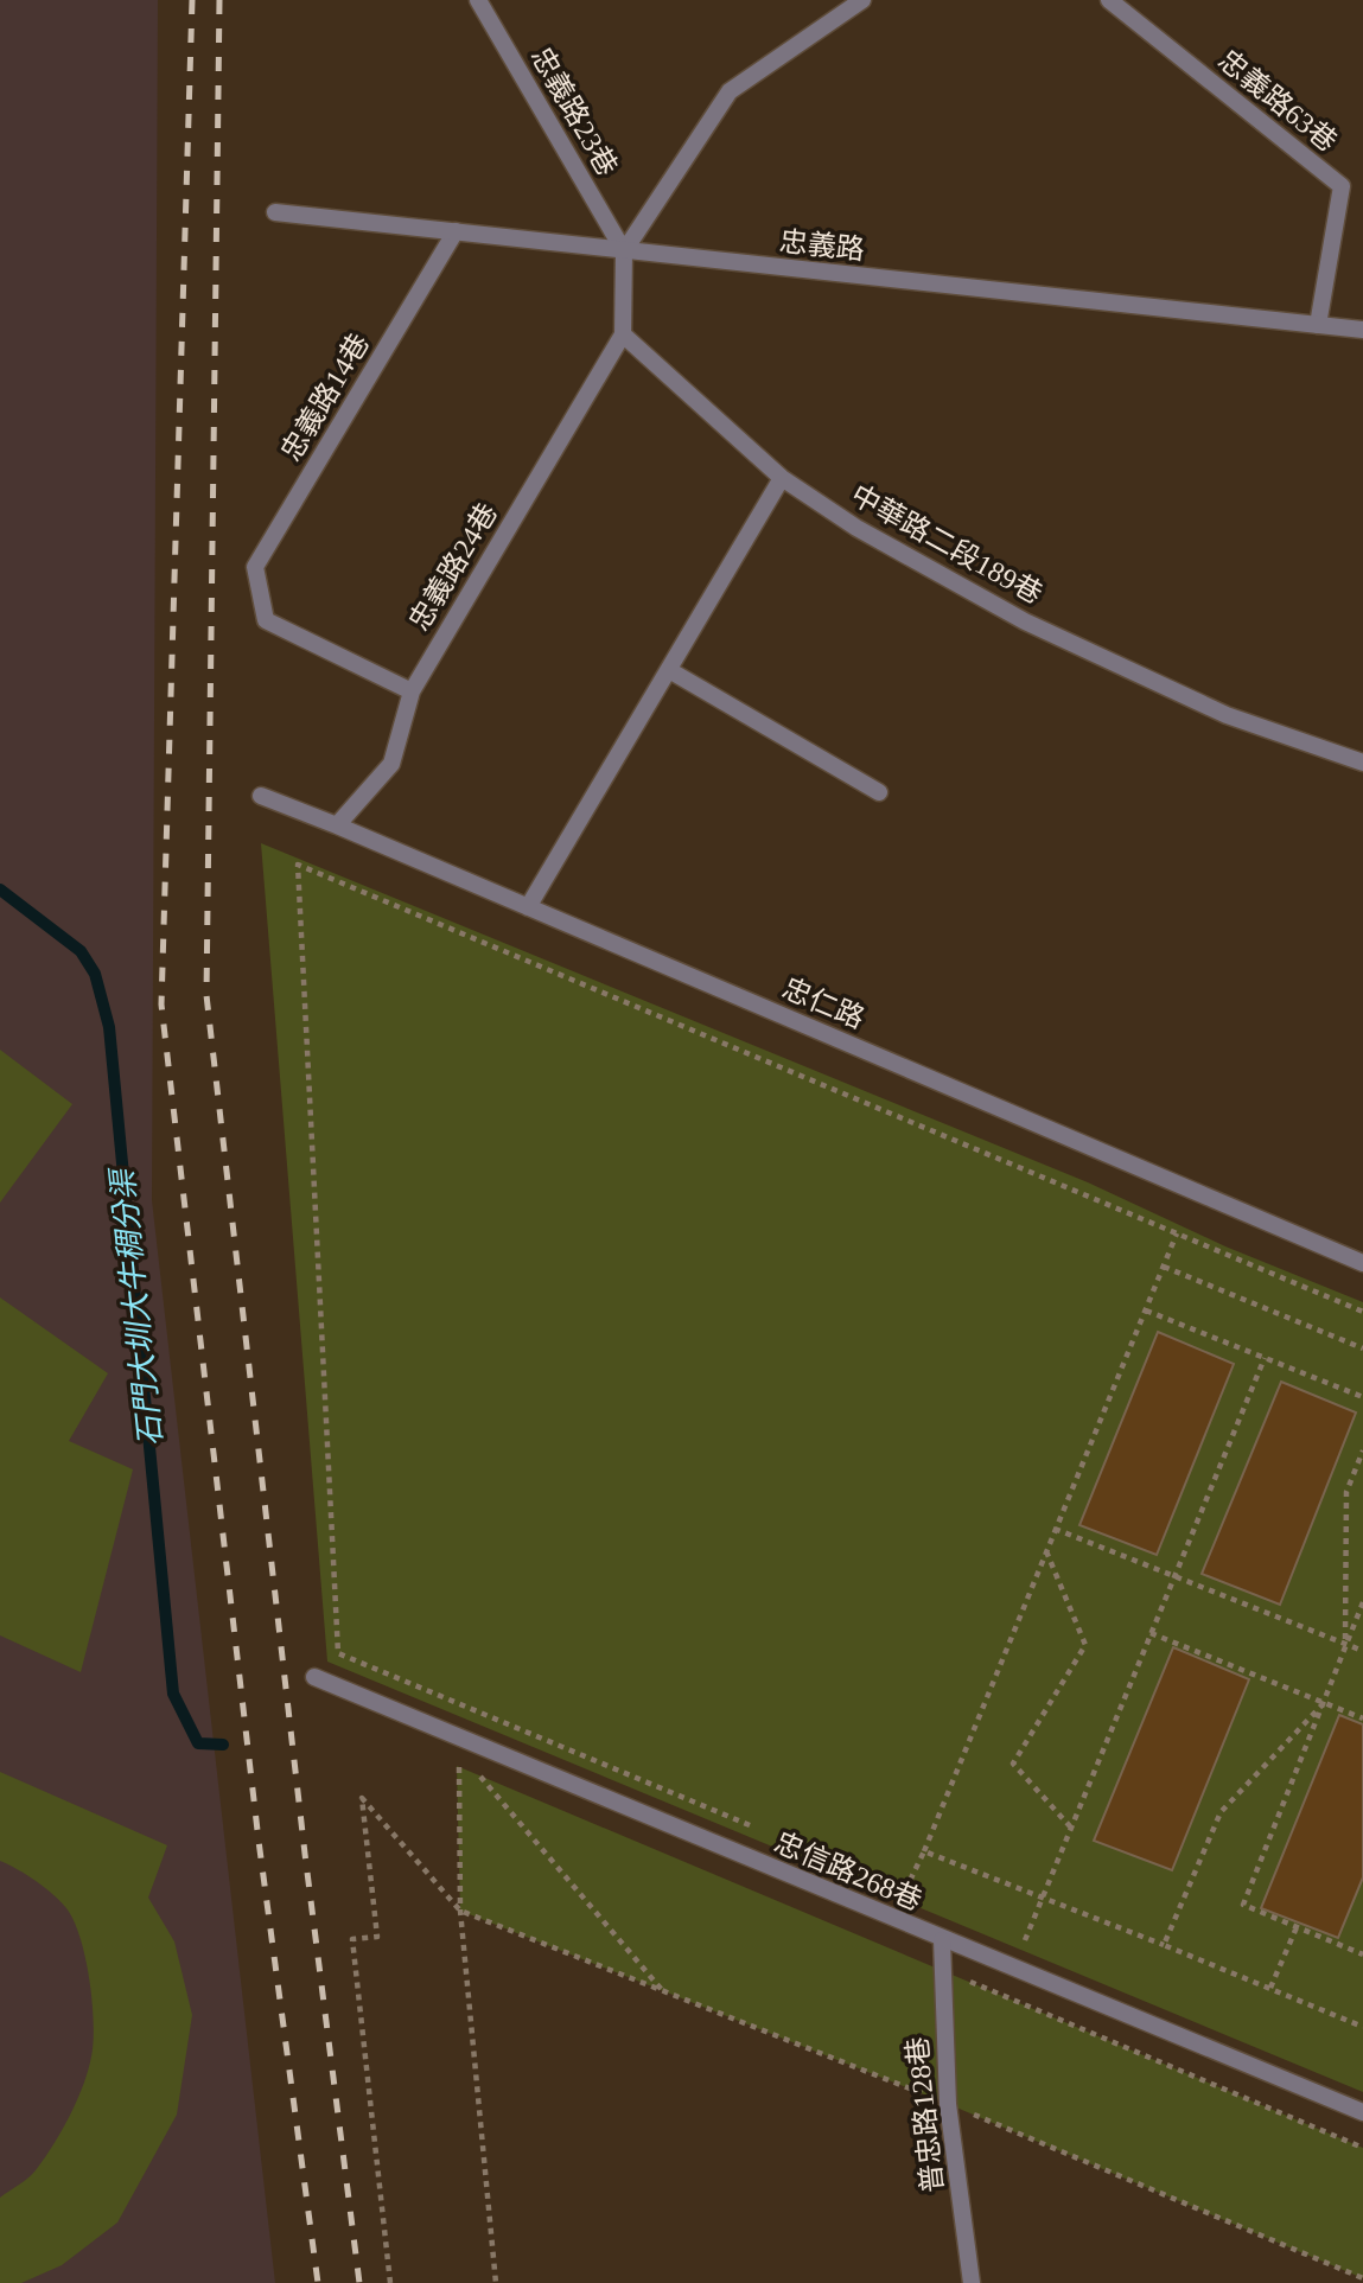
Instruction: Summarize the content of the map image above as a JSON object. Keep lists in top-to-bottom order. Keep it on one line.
{"streets":{"street":["忠義路63巷","忠義路23巷","忠義路","忠義路14巷","中華路二段189巷","忠義路24巷","忠仁路","忠信路268巷","普忠路128巷"]},"crossings":[["忠義路63巷","忠義路"],["忠義路23巷","忠義路"],["忠義路","忠義路14巷"],["忠義路14巷","忠義路24巷"],["中華路二段189巷","忠義路24巷"],["忠義路24巷","忠仁路"],["忠信路268巷","普忠路128巷"]],"water":["石門大圳大牛稠分渠"]}
